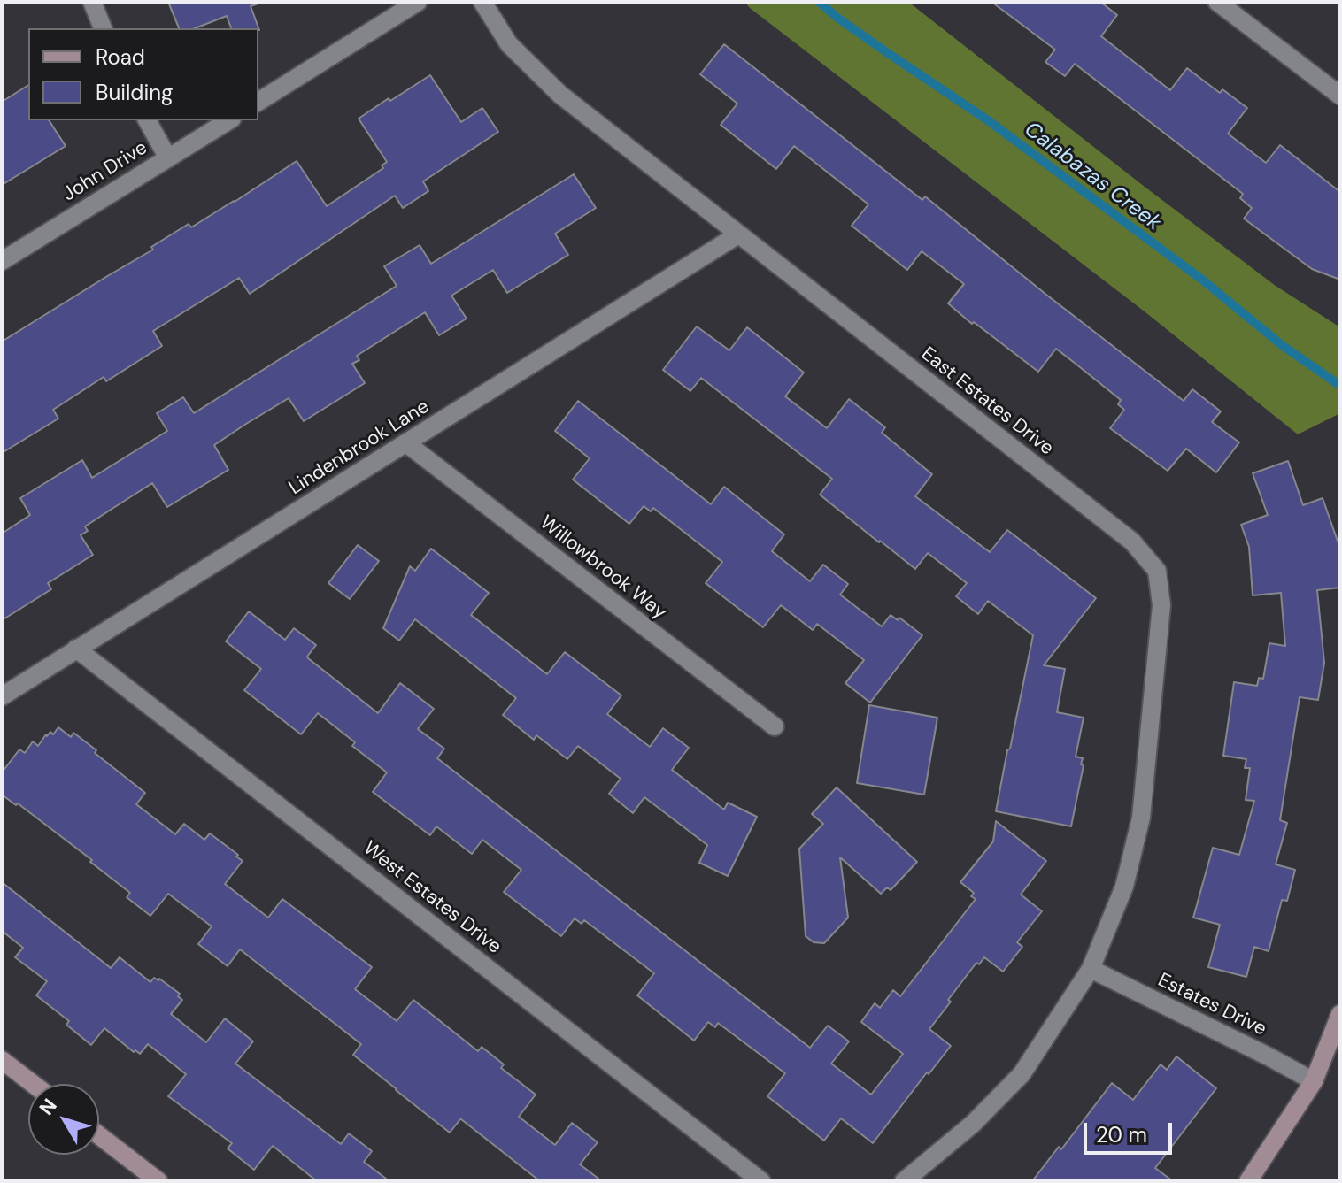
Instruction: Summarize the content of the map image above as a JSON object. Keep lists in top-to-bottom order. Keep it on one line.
{"streets":{"street":["John Drive","East Estates Drive","Lindenbrook Lane","Willowbrook Way","West Estates Drive","Estates Drive"]},"crossings":[["East Estates Drive","Lindenbrook Lane"],["East Estates Drive","Estates Drive"],["Lindenbrook Lane","Willowbrook Way"],["Lindenbrook Lane","West Estates Drive"]],"water":["Calabazas Creek"],"legend":["Road","Building"],"scale_bar":"20 m","north":"top left"}
